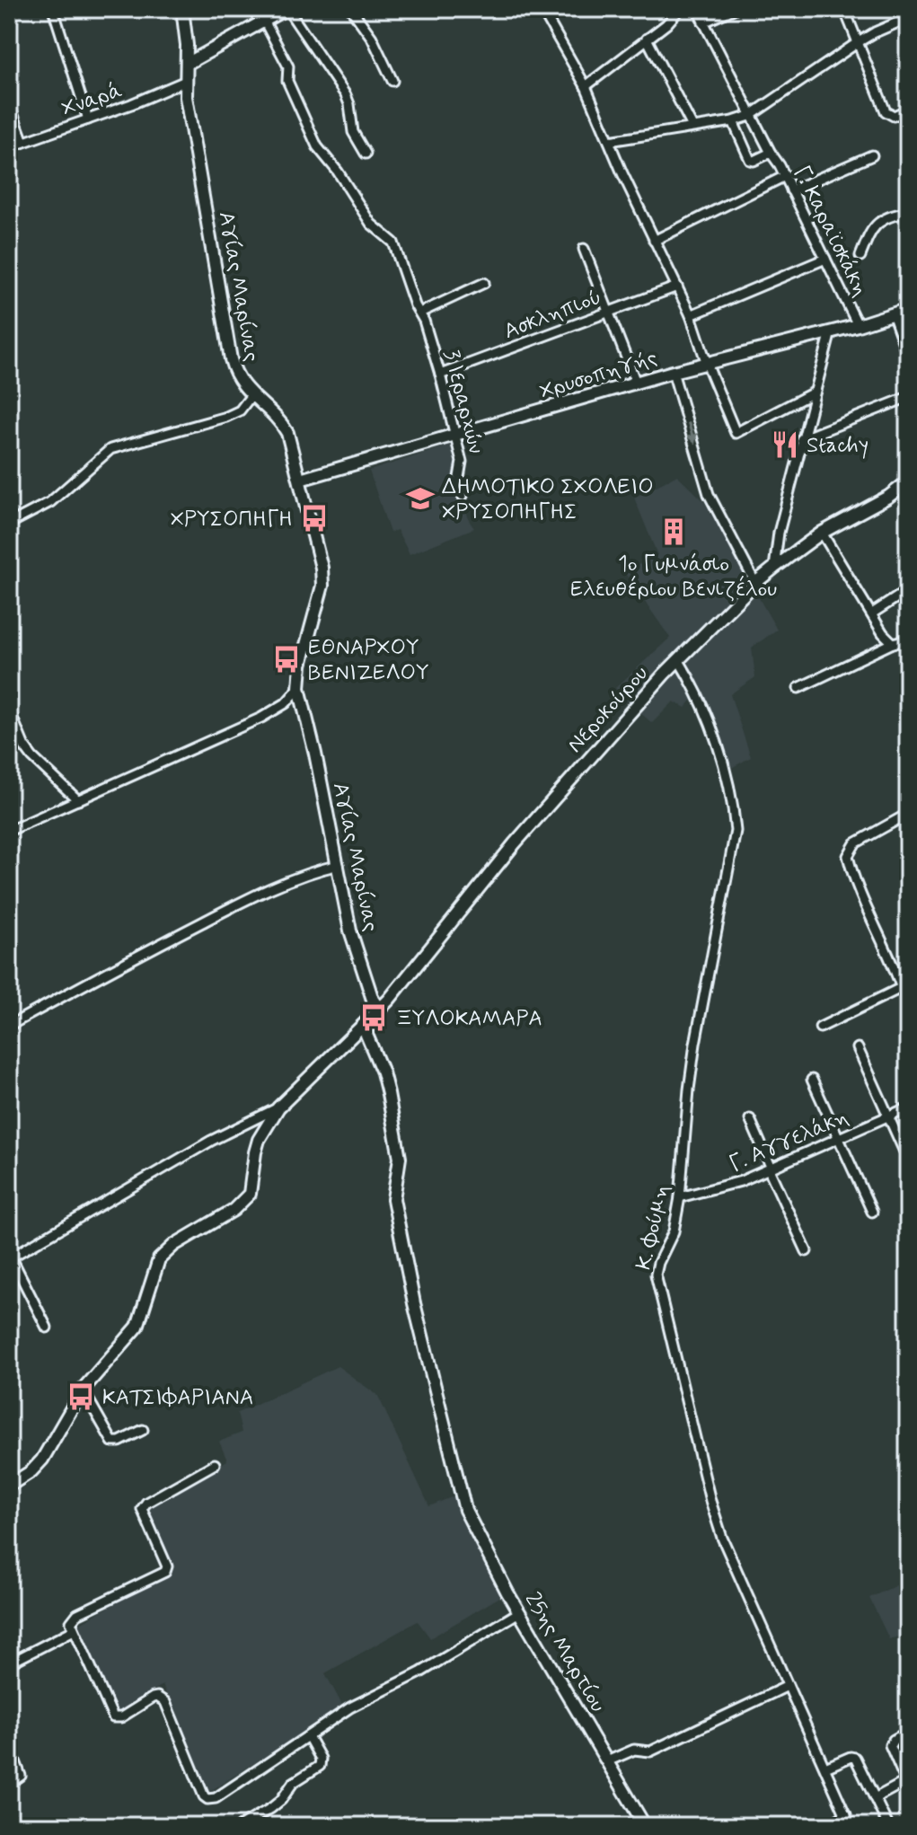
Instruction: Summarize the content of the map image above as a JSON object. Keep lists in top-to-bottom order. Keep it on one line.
{"streets":{"main road":["Αγίας Μαρίνας","Χρυσοπηγής","Νεροκούρου","25ης Μαρτίου"],"street":["Χναρά","Γ. Καραϊσκάκη","Ασκληπιού","3 Ιεραρχών","Γ. Αγγελάκη","Κ. Φούμη"]},"crossings":[["Χναρά","Αγίας Μαρίνας"],["Γ. Καραϊσκάκη","Χρυσοπηγής"],["Αγίας Μαρίνας","Χρυσοπηγής"],["Αγίας Μαρίνας","Νεροκούρου"],["Ασκληπιού","3 Ιεραρχών"],["Χρυσοπηγής","3 Ιεραρχών"],["Νεροκούρου","Κ. Φούμη"],["Νεροκούρου","25ης Μαρτίου"],["Γ. Αγγελάκη","Κ. Φούμη"]],"places":{"restaurant":["Stachy"],"school or university":["ΔΗΜΟΤΙΚΟ ΣΧΟΛΕΙΟ ΧΡΥΣΟΠΗΓΗΣ"],"bus stop":["ΧΡΥΣΟΠΗΓΗ","ΕΘΝΑΡΧΟΥ ΒΕΝΙΖΕΛΟΥ","ΞΥΛΟΚΑΜΑΡΑ","ΚΑΤΣΙΦΑΡΙΑΝΑ"],"building":["1ο Γυμνάσιο Ελευθέριου Βενιζέλου"]}}
